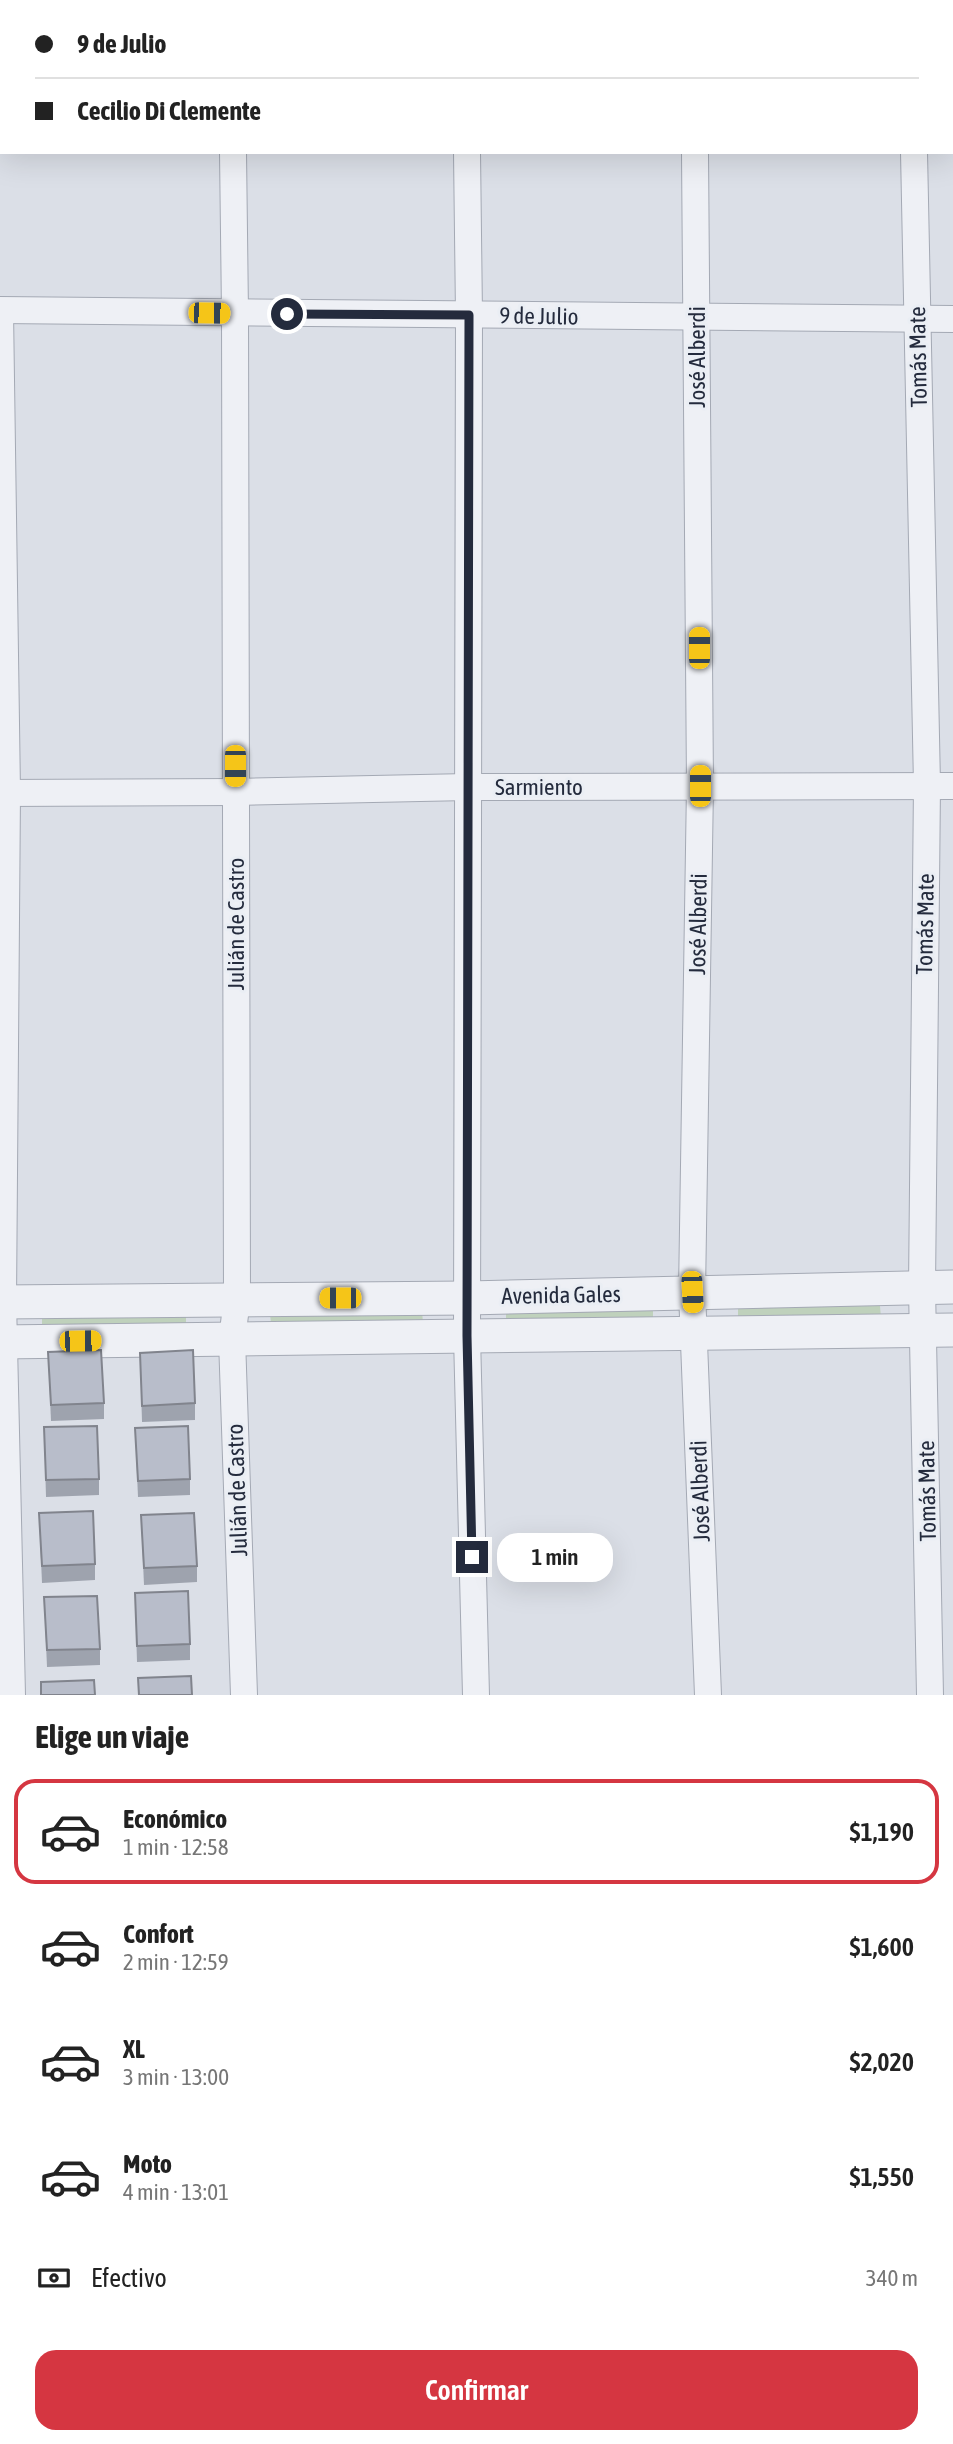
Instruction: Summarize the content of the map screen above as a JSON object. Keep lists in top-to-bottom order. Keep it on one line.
{"streets":{"street":["9 de Julio","José Alberdi","Tomás Mate","Sarmiento","Julián de Castro","Avenida Gales"]},"crossings":[["9 de Julio","José Alberdi"],["9 de Julio","Tomás Mate"],["9 de Julio","Julián de Castro"],["José Alberdi","Sarmiento"],["José Alberdi","Avenida Gales"],["Tomás Mate","Sarmiento"],["Tomás Mate","Avenida Gales"],["Sarmiento","Julián de Castro"],["Julián de Castro","Avenida Gales"]],"page":{"banner":["9 de Julio","Cecilio Di Clemente"],"bubble":"1 min","heading":"Elige un viaje","list":[{"name":"Económico","note":"1 min · 12:58","value":"$1,190"},{"name":"Confort","note":"2 min · 12:59","value":"$1,600"},{"name":"XL","note":"3 min · 13:00","value":"$2,020"},{"name":"Moto","note":"4 min · 13:01","value":"$1,550"}],"pay":["Efectivo","340 m"],"buttons":"Confirmar"}}
